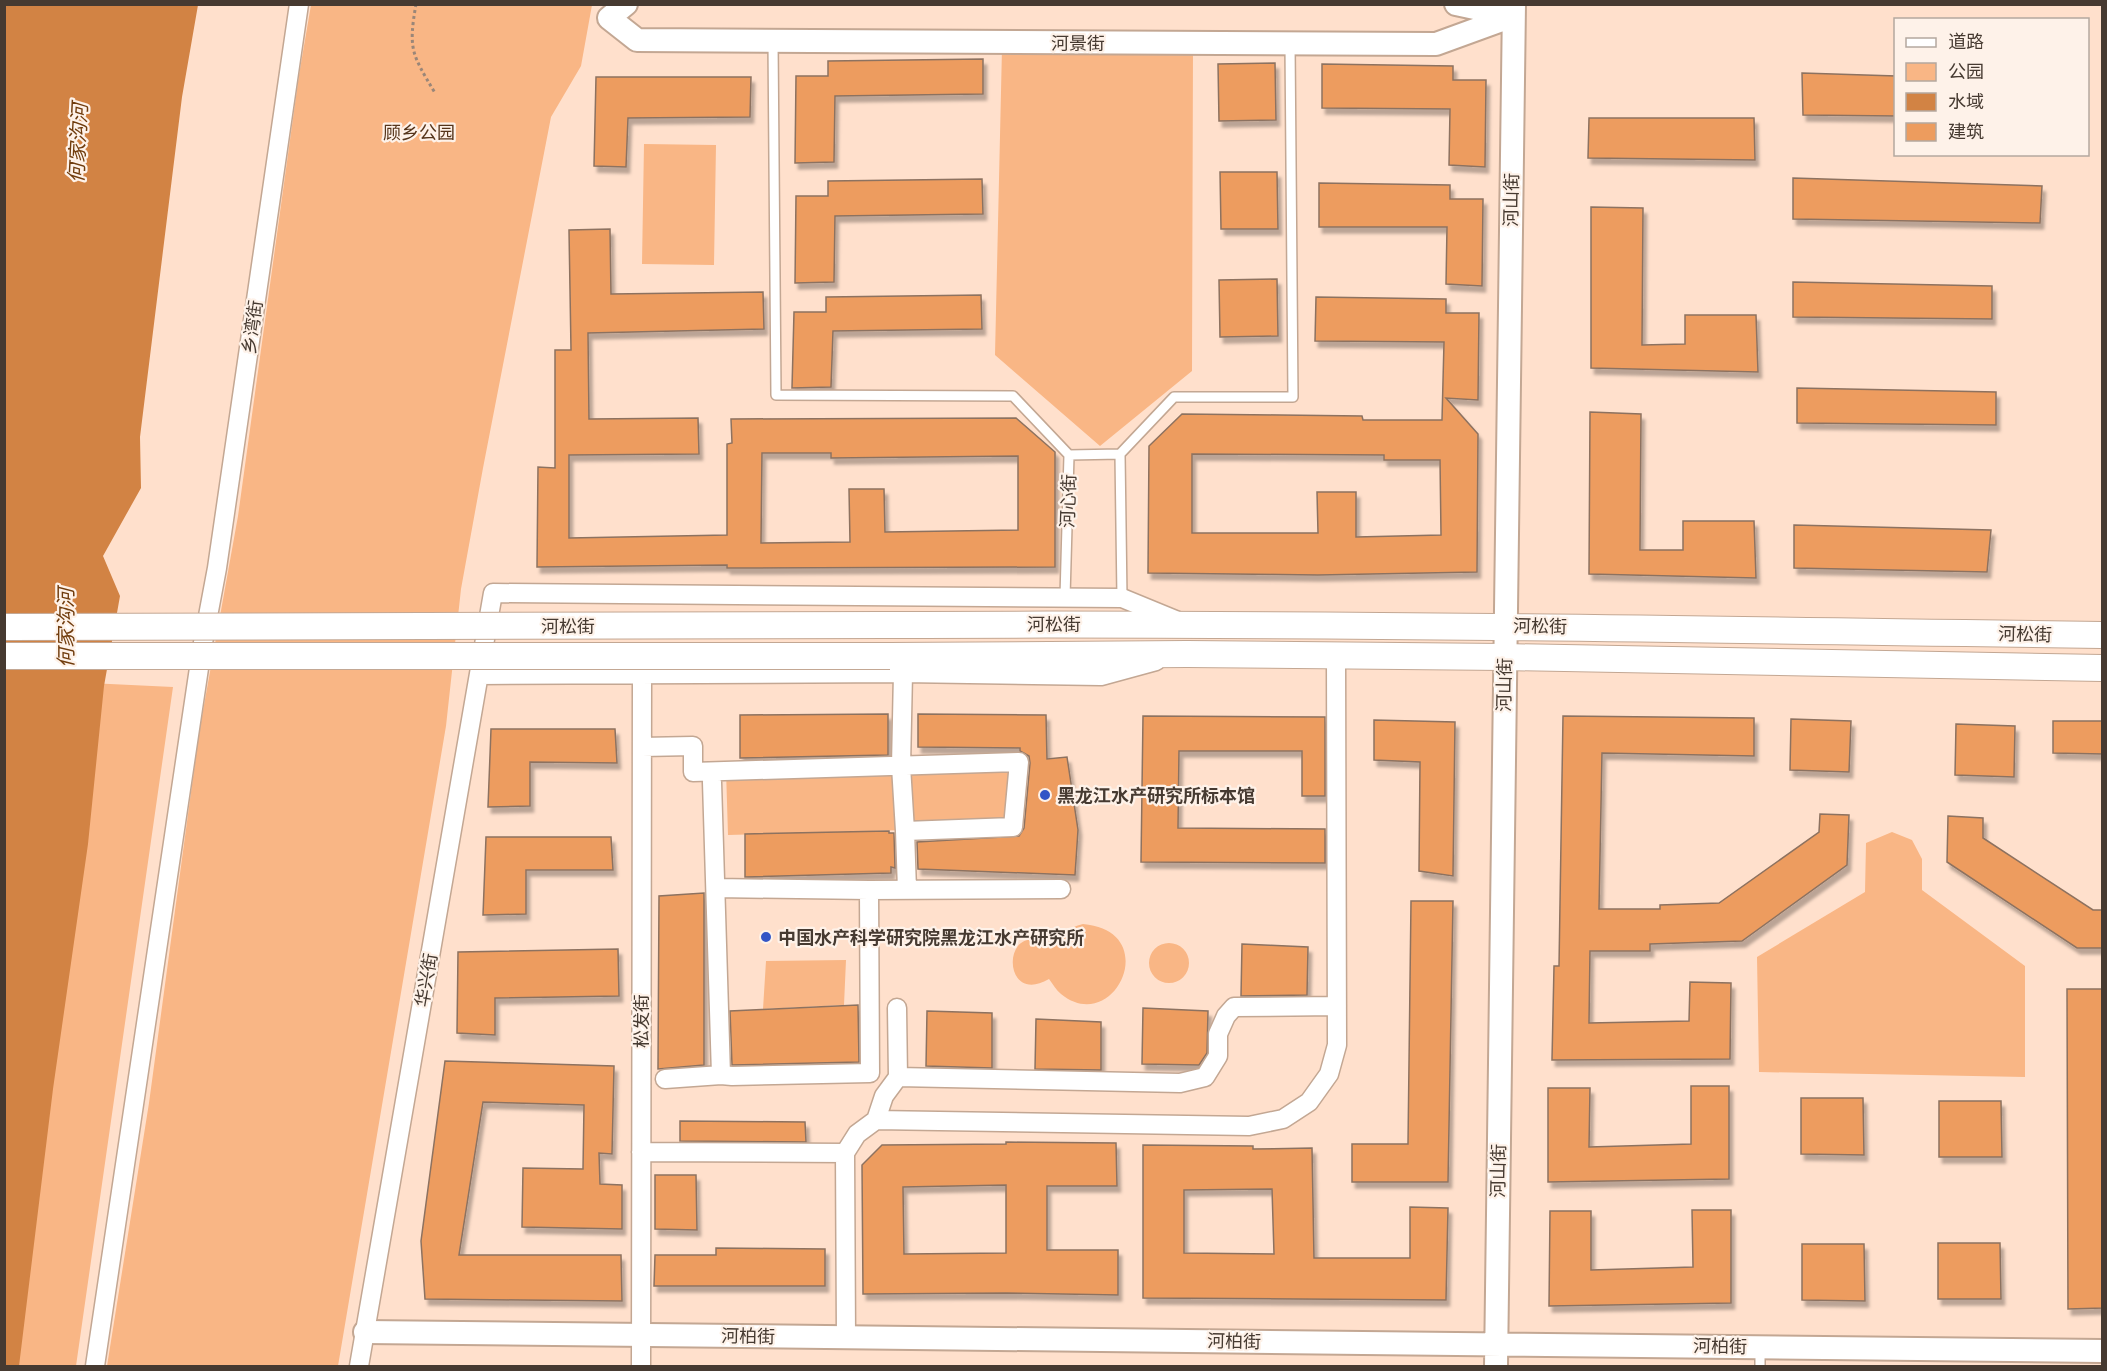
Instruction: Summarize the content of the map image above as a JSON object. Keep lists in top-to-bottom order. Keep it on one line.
{"streets":{"main road":["河松街"],"street":["河景街","河山街","乡湾街","华兴街","松发街","河柏街"],"lane":["河心街"]},"crossings":[["河景街","河山街"],["河山街","河松街"],["河山街","河柏街"],["河心街","华兴街"],["华兴街","河柏街"],["松发街","河柏街"]],"water":["何家沟河"],"parks":["顾乡公园"],"places":["黑龙江水产研究所标本馆","中国水产科学研究院黑龙江水产研究所"],"legend":["道路","公园","水域","建筑"]}
